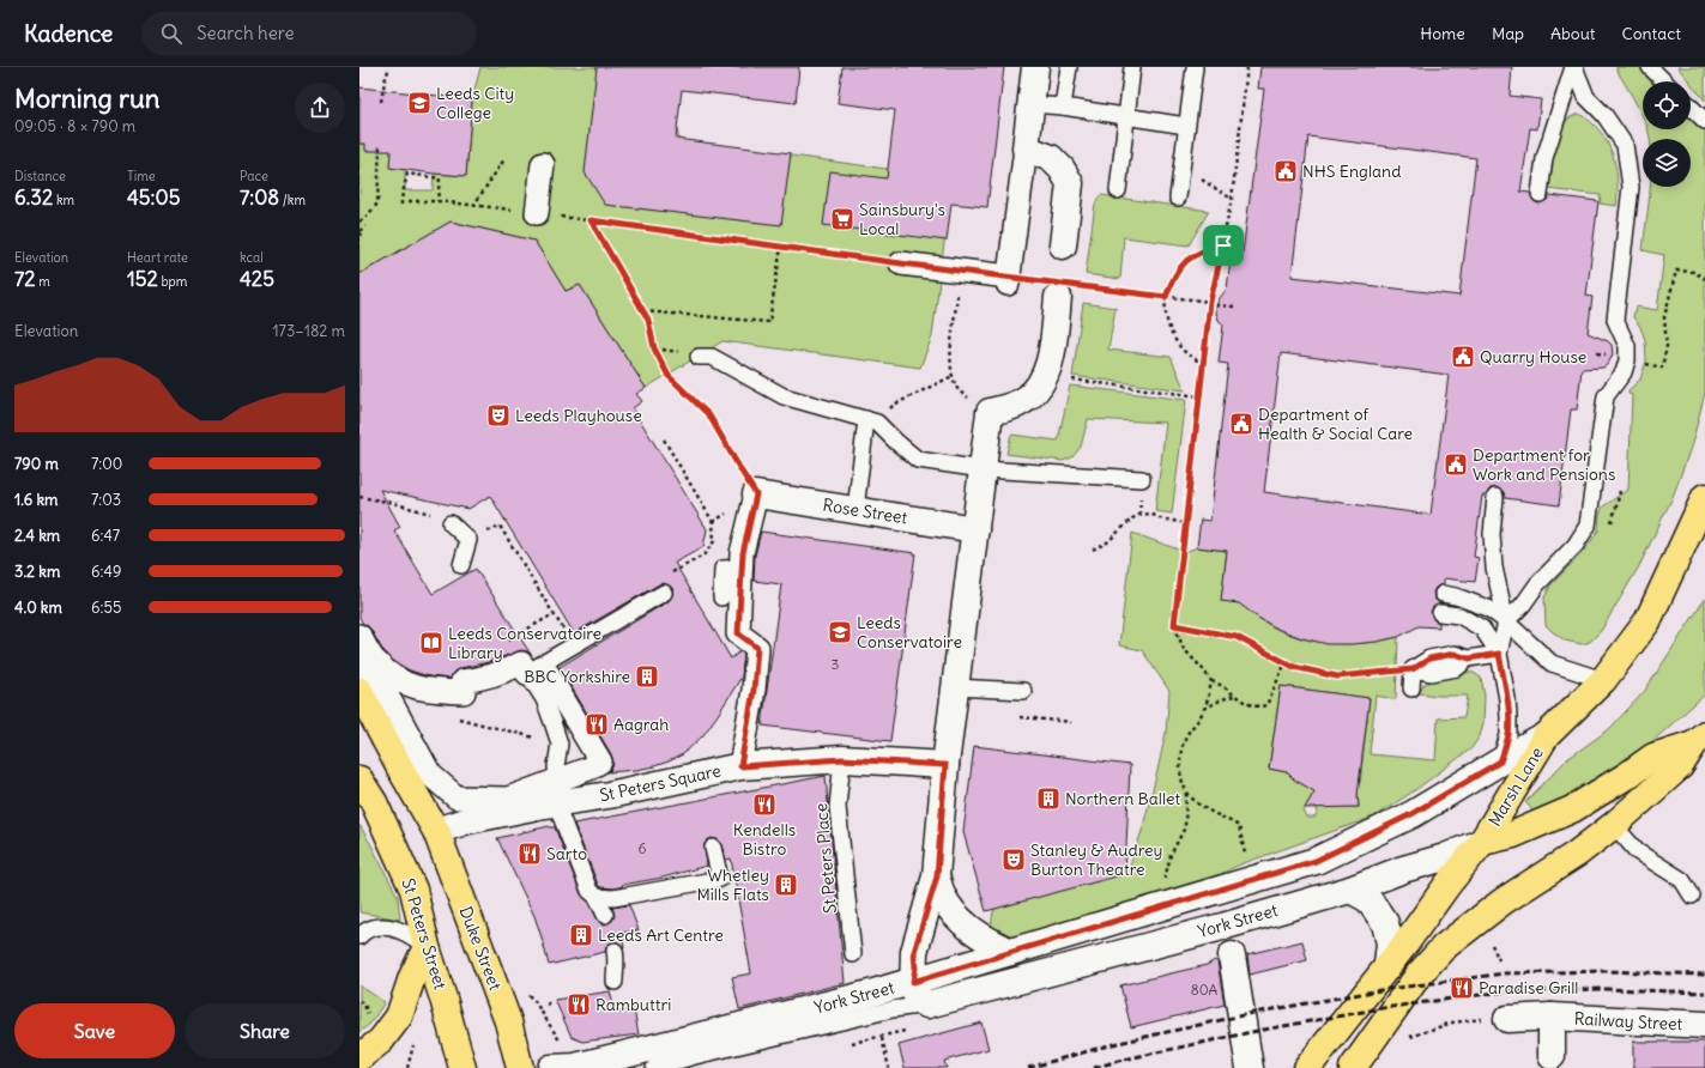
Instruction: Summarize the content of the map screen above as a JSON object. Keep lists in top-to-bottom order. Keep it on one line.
{"streets":{"highway":["Marsh Lane","St Peters Street","Duke Street"],"street":["Rose Street","St Peters Square","York Street","Railway Street"],"lane":["St Peters Place"]},"crossings":[["St Peters Square","St Peters Place"],["St Peters Square","Duke Street"],["Marsh Lane","York Street"]],"places":{"school or university":["Leeds City College","Leeds Conservatoire"],"public building":["NHS England","Quarry House","Department of Health & Social Care","Department for Work and Pensions"],"supermarket":["Sainsbury's Local"],"theatre":["Leeds Playhouse","Stanley & Audrey Burton Theatre"],"library":["Leeds Conservatoire Library"],"building":["BBC Yorkshire","Northern Ballet","Whetley Mills Flats","Leeds Art Centre"],"restaurant":["Aagrah","Kendells Bistro","Sarto","Paradise Grill","Rambuttri"]},"house_numbers":["3","6","80A"],"page":{"header":"Kadence","search":"Search here","nav":["Home","Map","About","Contact"],"heading":["Morning run","09:05 · 8 × 790 m"],"stats":[["Distance","6.32 km"],["Time","45:05"],["Pace","7:08 /km"],["Elevation","72 m"],["Heart rate","152 bpm"],["kcal","425"]],"chart":["Elevation","173–182 m"],"list":[{"name":"790 m","note":"7:00"},{"name":"1.6 km","note":"7:03"},{"name":"2.4 km","note":"6:47"},{"name":"3.2 km","note":"6:49"},{"name":"4.0 km","note":"6:55"}],"buttons":["Save","Share"]}}
